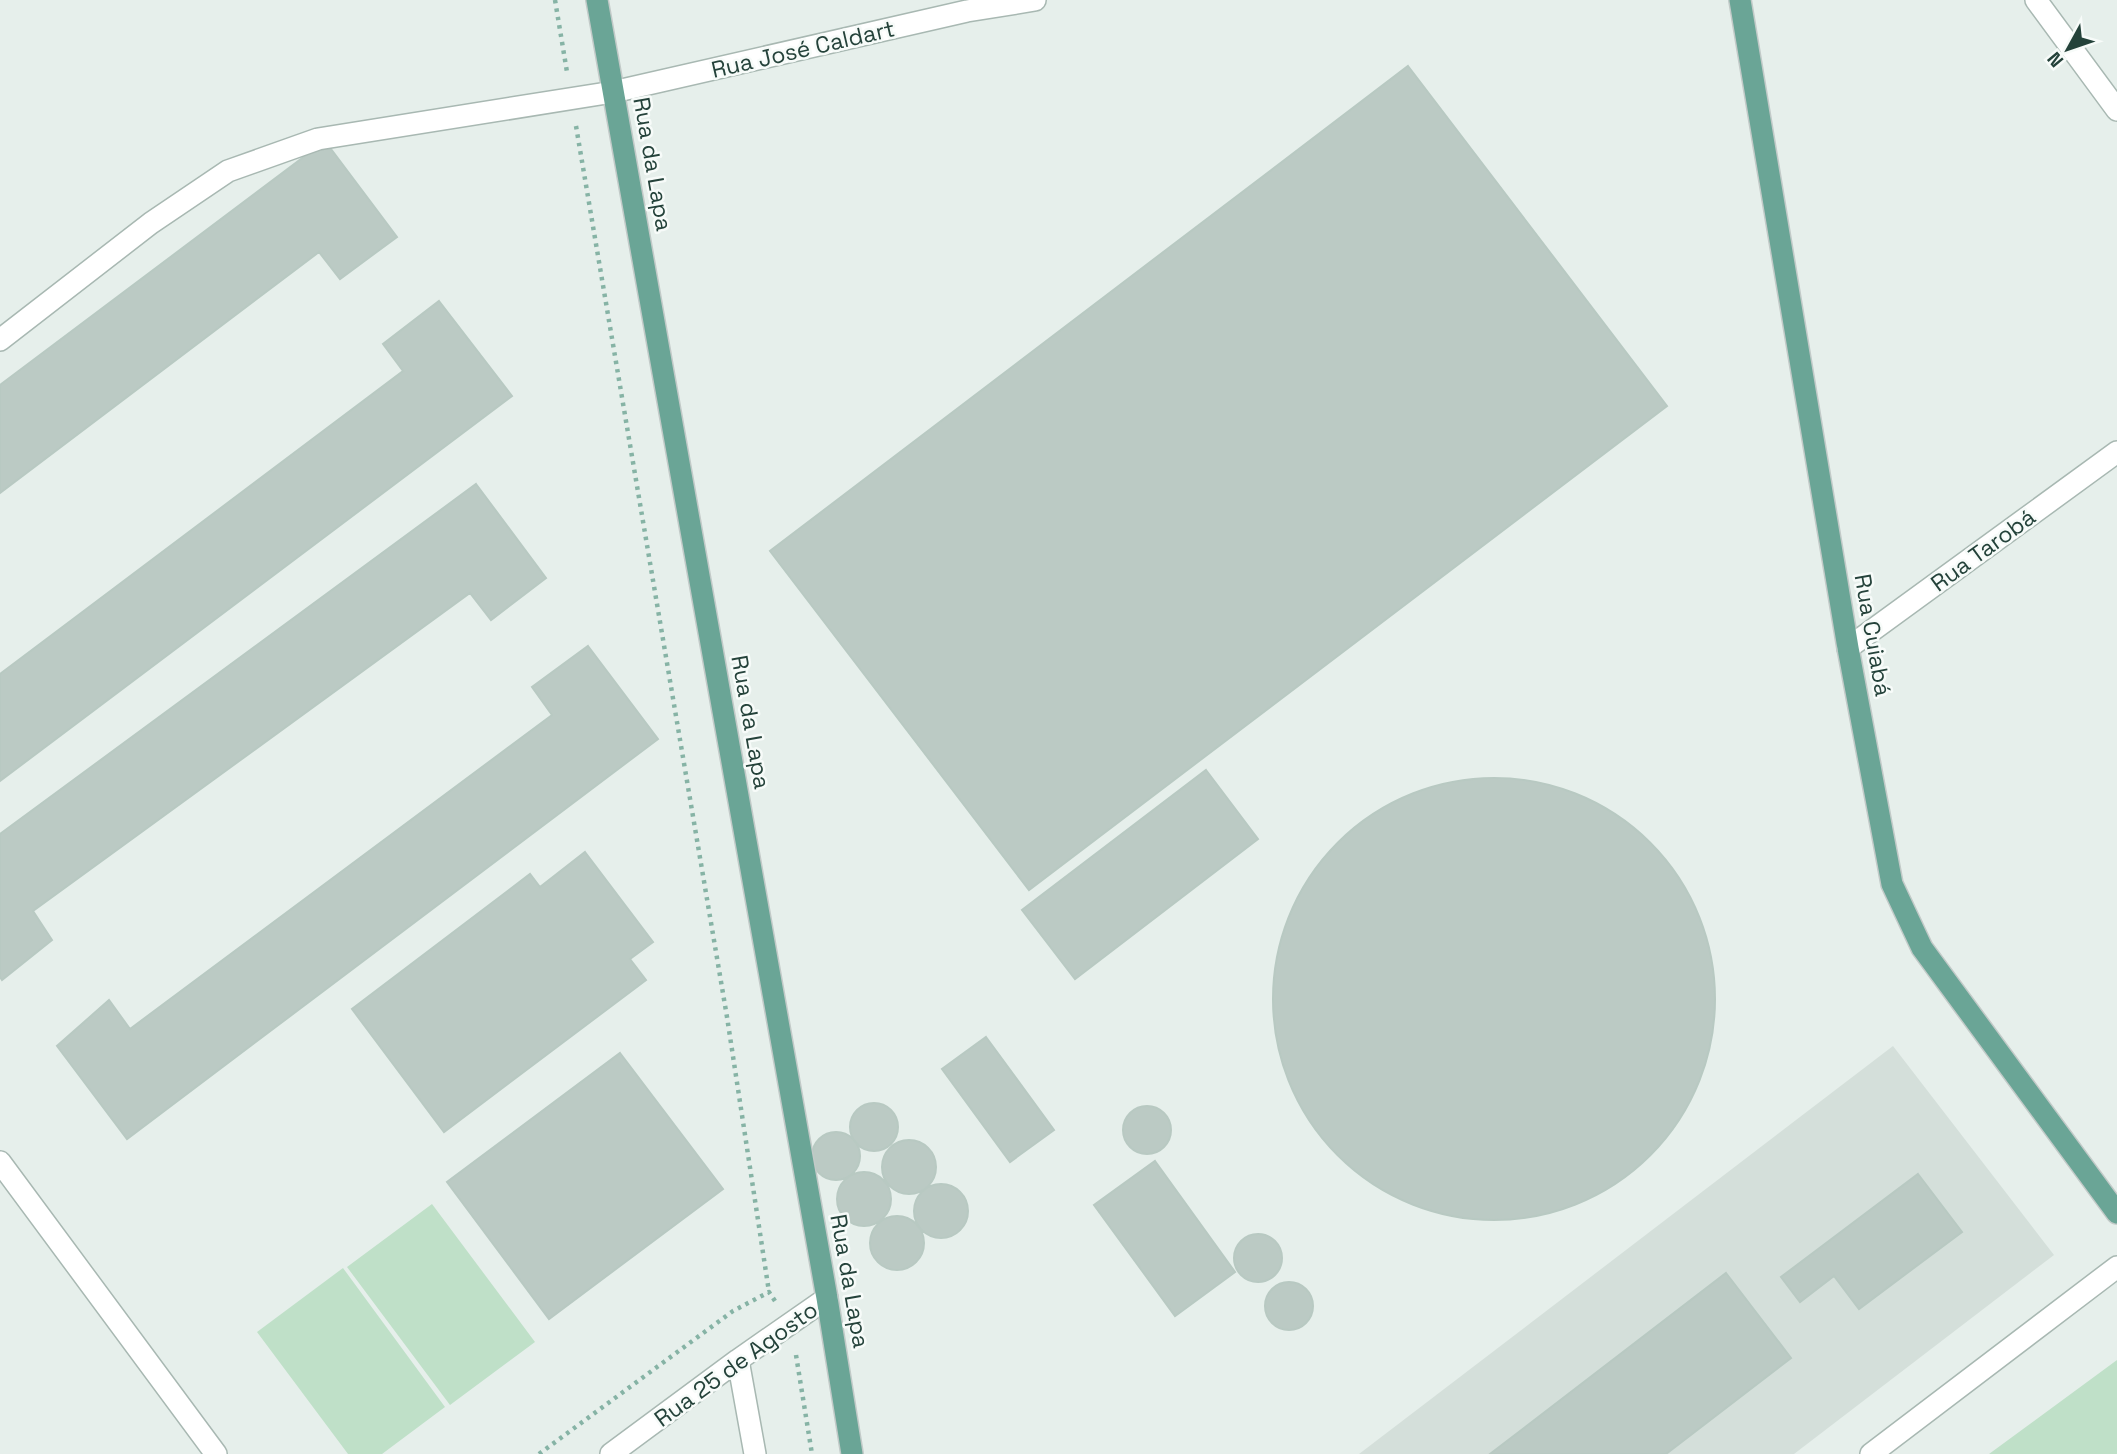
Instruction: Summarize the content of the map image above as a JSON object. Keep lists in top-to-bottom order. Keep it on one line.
{"streets":{"main road":["Rua da Lapa","Rua Cuiabá"],"street":["Rua José Caldart","Rua Tarobá","Rua 25 de Agosto"]},"crossings":[["Rua José Caldart","Rua da Lapa"],["Rua da Lapa","Rua 25 de Agosto"],["Rua Tarobá","Rua Cuiabá"]],"north":"bottom left"}
